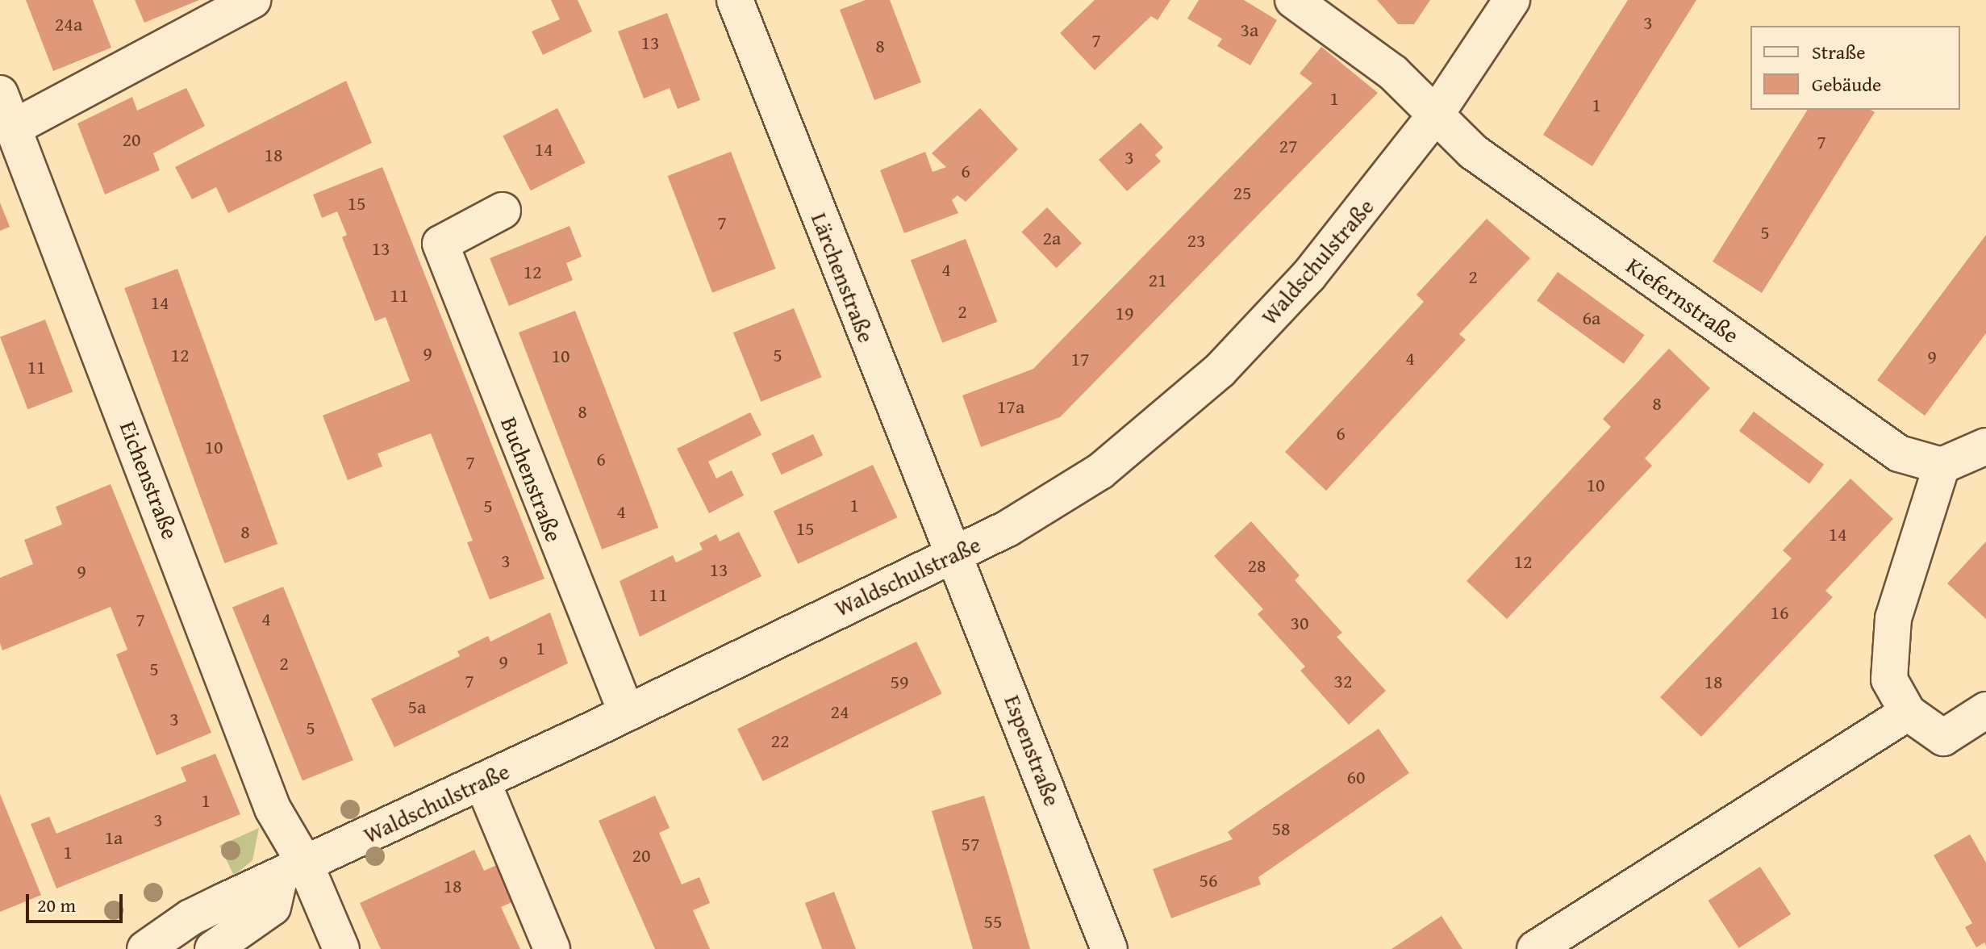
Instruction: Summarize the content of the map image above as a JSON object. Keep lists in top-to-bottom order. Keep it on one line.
{"streets":{"street":["Waldschulstraße","Lärchenstraße","Kiefernstraße","Buchenstraße","Eichenstraße","Espenstraße"]},"crossings":[["Waldschulstraße","Lärchenstraße"],["Waldschulstraße","Kiefernstraße"],["Waldschulstraße","Buchenstraße"],["Waldschulstraße","Eichenstraße"],["Waldschulstraße","Espenstraße"],["Lärchenstraße","Espenstraße"]],"house_numbers":["3","24a","3a","7","13","8","1","1","20","7","27","14","18","3","6","25","15","7","5","2a","23","13","4","12","2","21","11","14","2","19","6a","9","12","5","10","9","4","17","11","8","17a","8","6","10","6","7","10","1","5","4","15","8","14","3","12","28","13","9","11","16","4","7","30","1","9","2","5","7","32","59","18","5a","24","3","5","22","60","1","3","58","1a","57","1","20","56","18","55"],"legend":["Straße","Gebäude"],"scale_bar":"20 m"}
